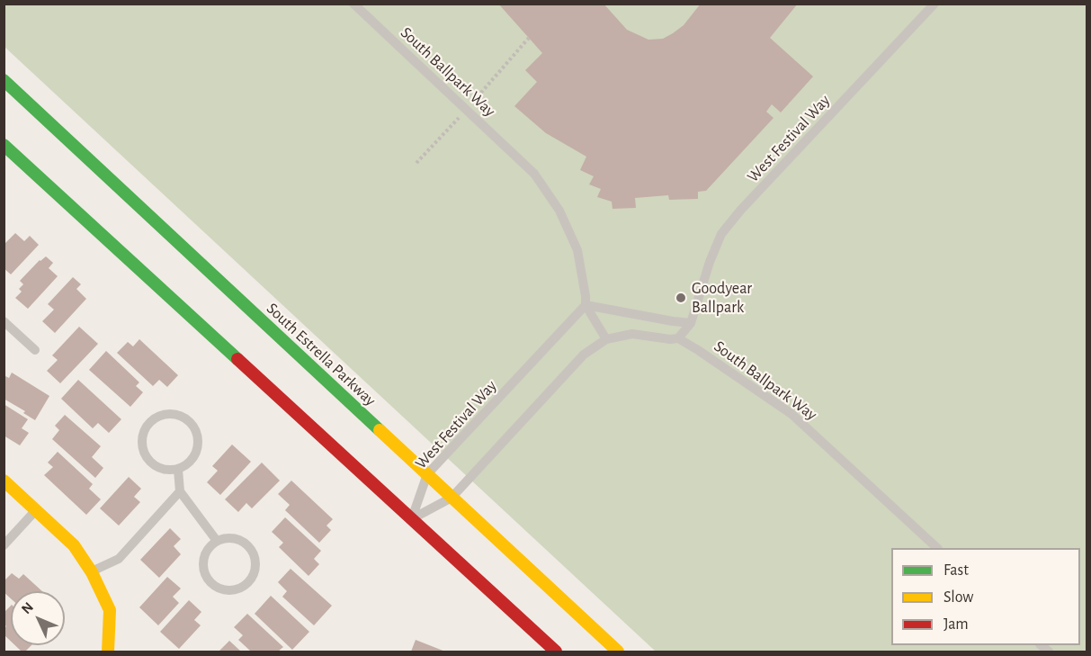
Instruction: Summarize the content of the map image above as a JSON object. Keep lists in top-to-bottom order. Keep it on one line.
{"streets":{"main road":["South Estrella Parkway"],"lane":["South Ballpark Way","West Festival Way"]},"crossings":[["South Ballpark Way","West Festival Way"],["West Festival Way","South Estrella Parkway"]],"places":["Goodyear Ballpark"],"legend":["Fast","Slow","Jam"],"north":"top left"}
